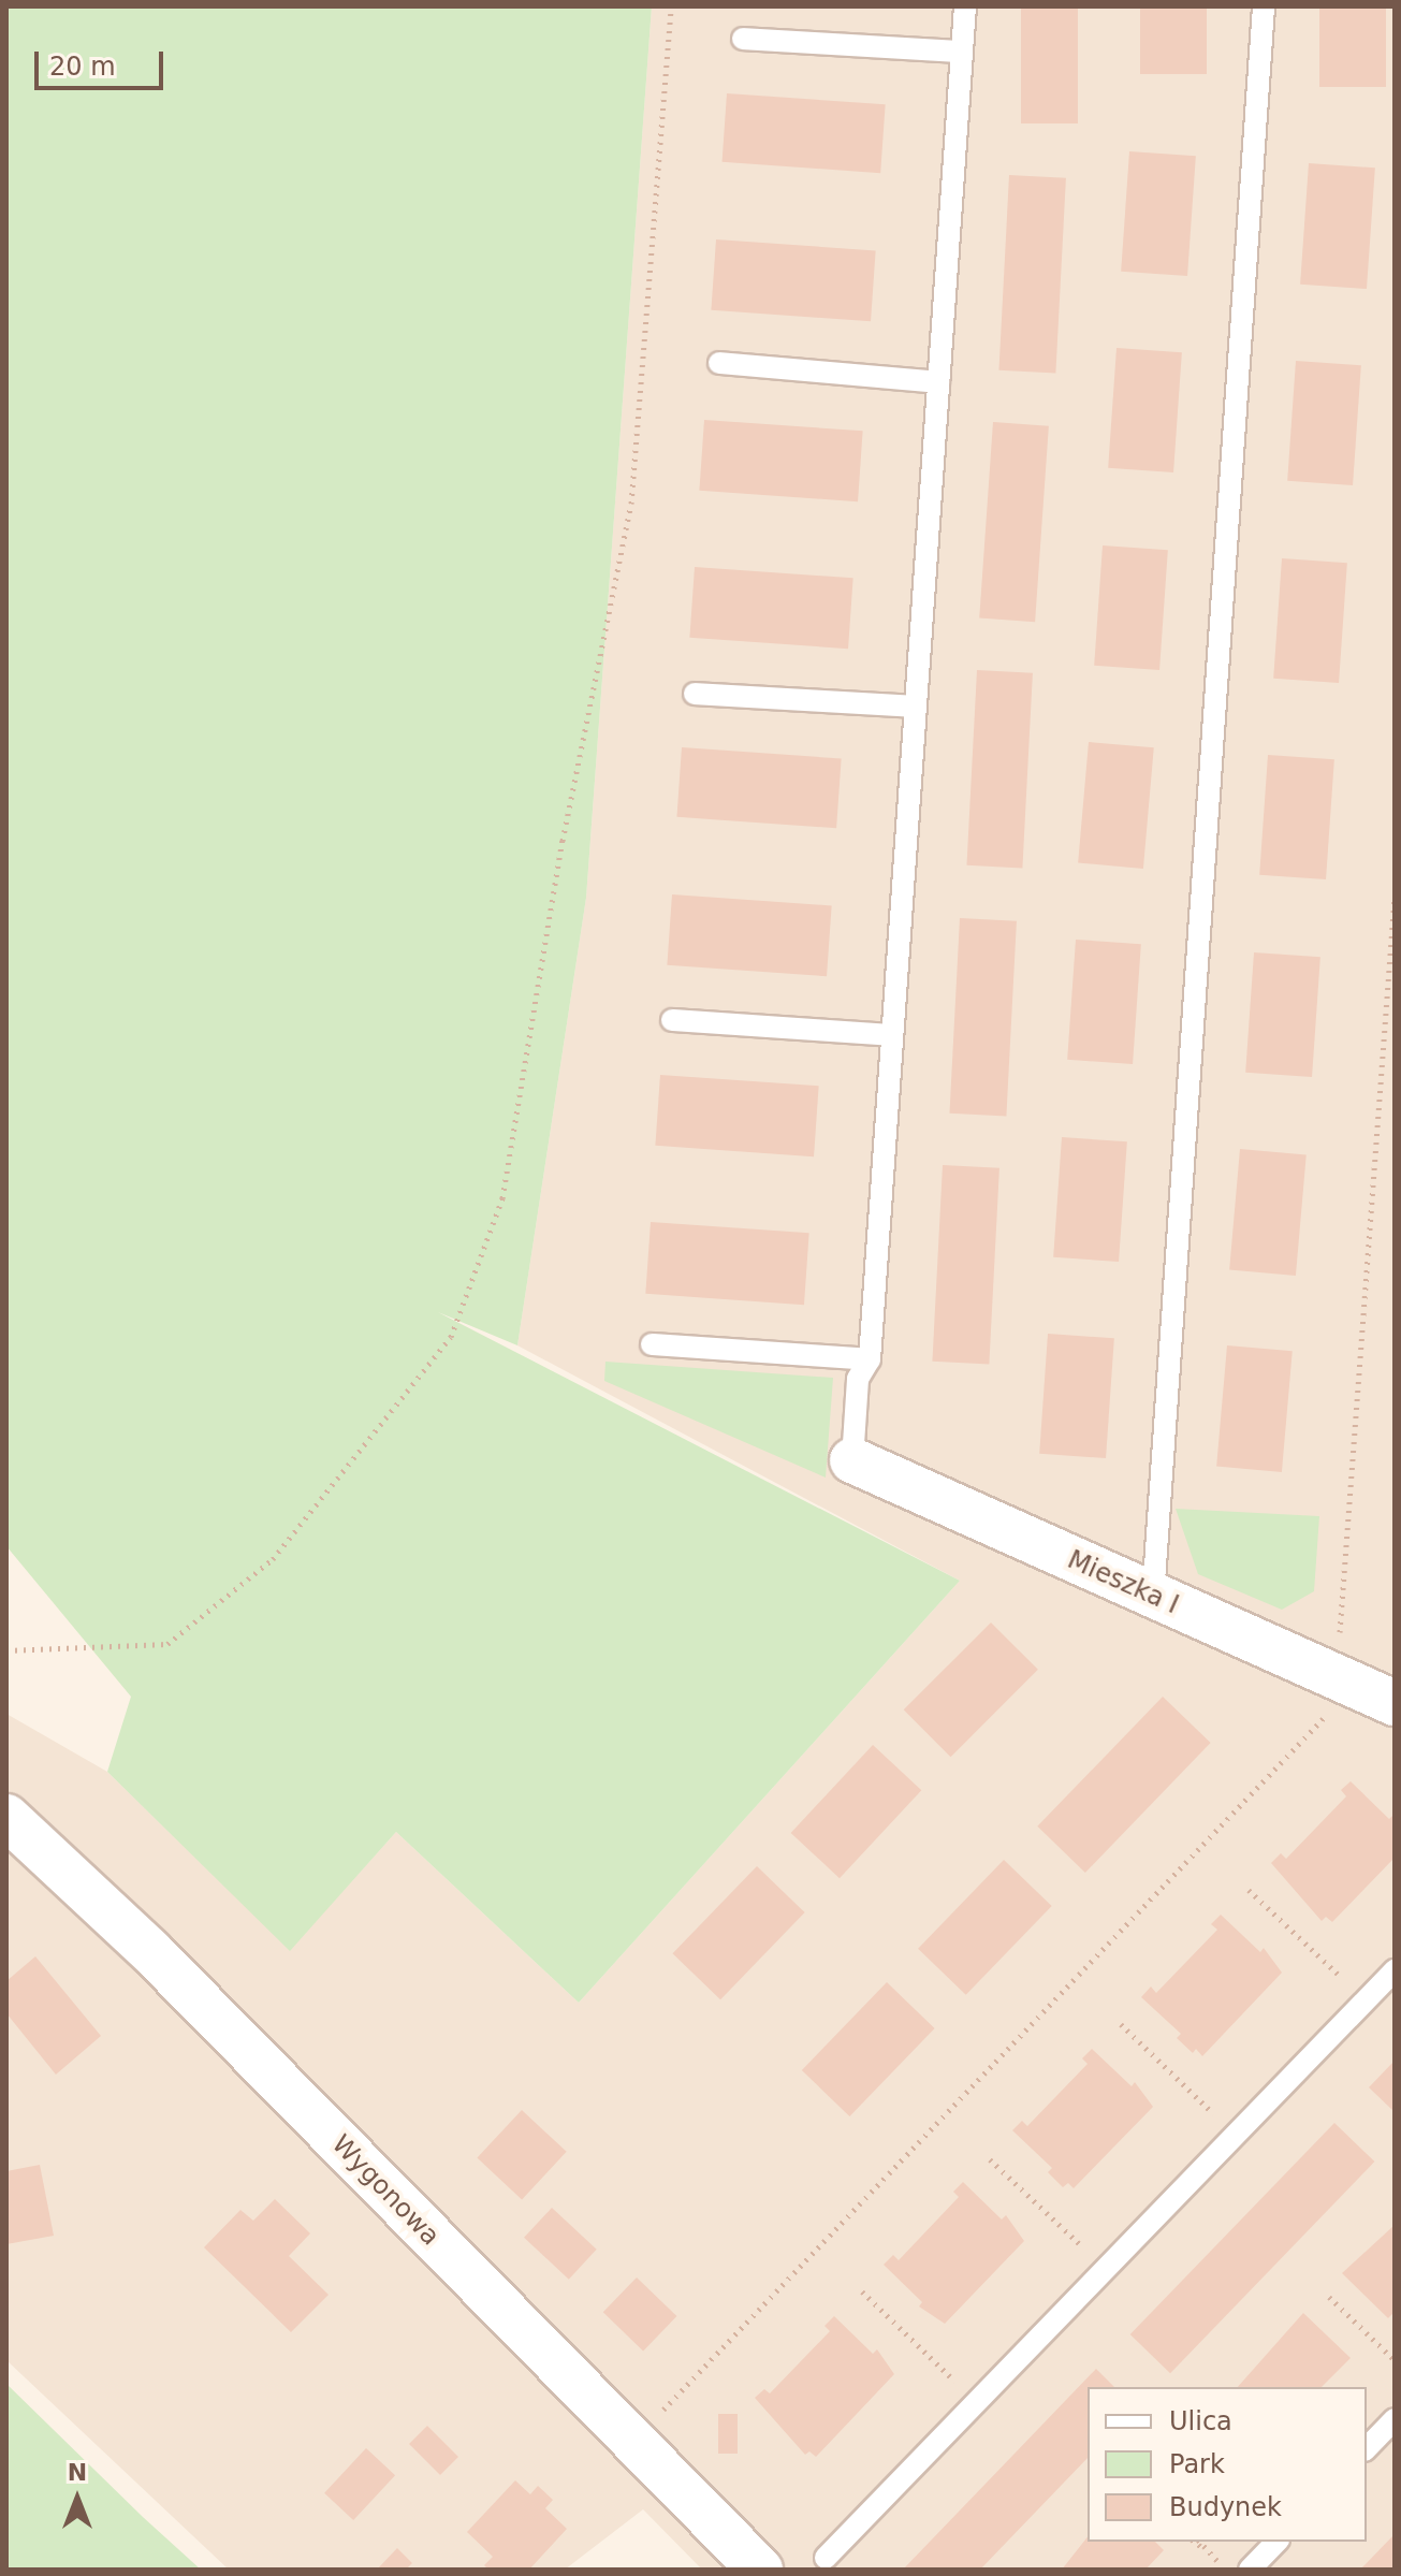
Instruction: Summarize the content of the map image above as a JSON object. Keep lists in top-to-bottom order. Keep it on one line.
{"streets":{"street":["Mieszka I","Wygonowa"]},"legend":["Ulica","Park","Budynek"],"scale_bar":"20 m","north":"top"}
